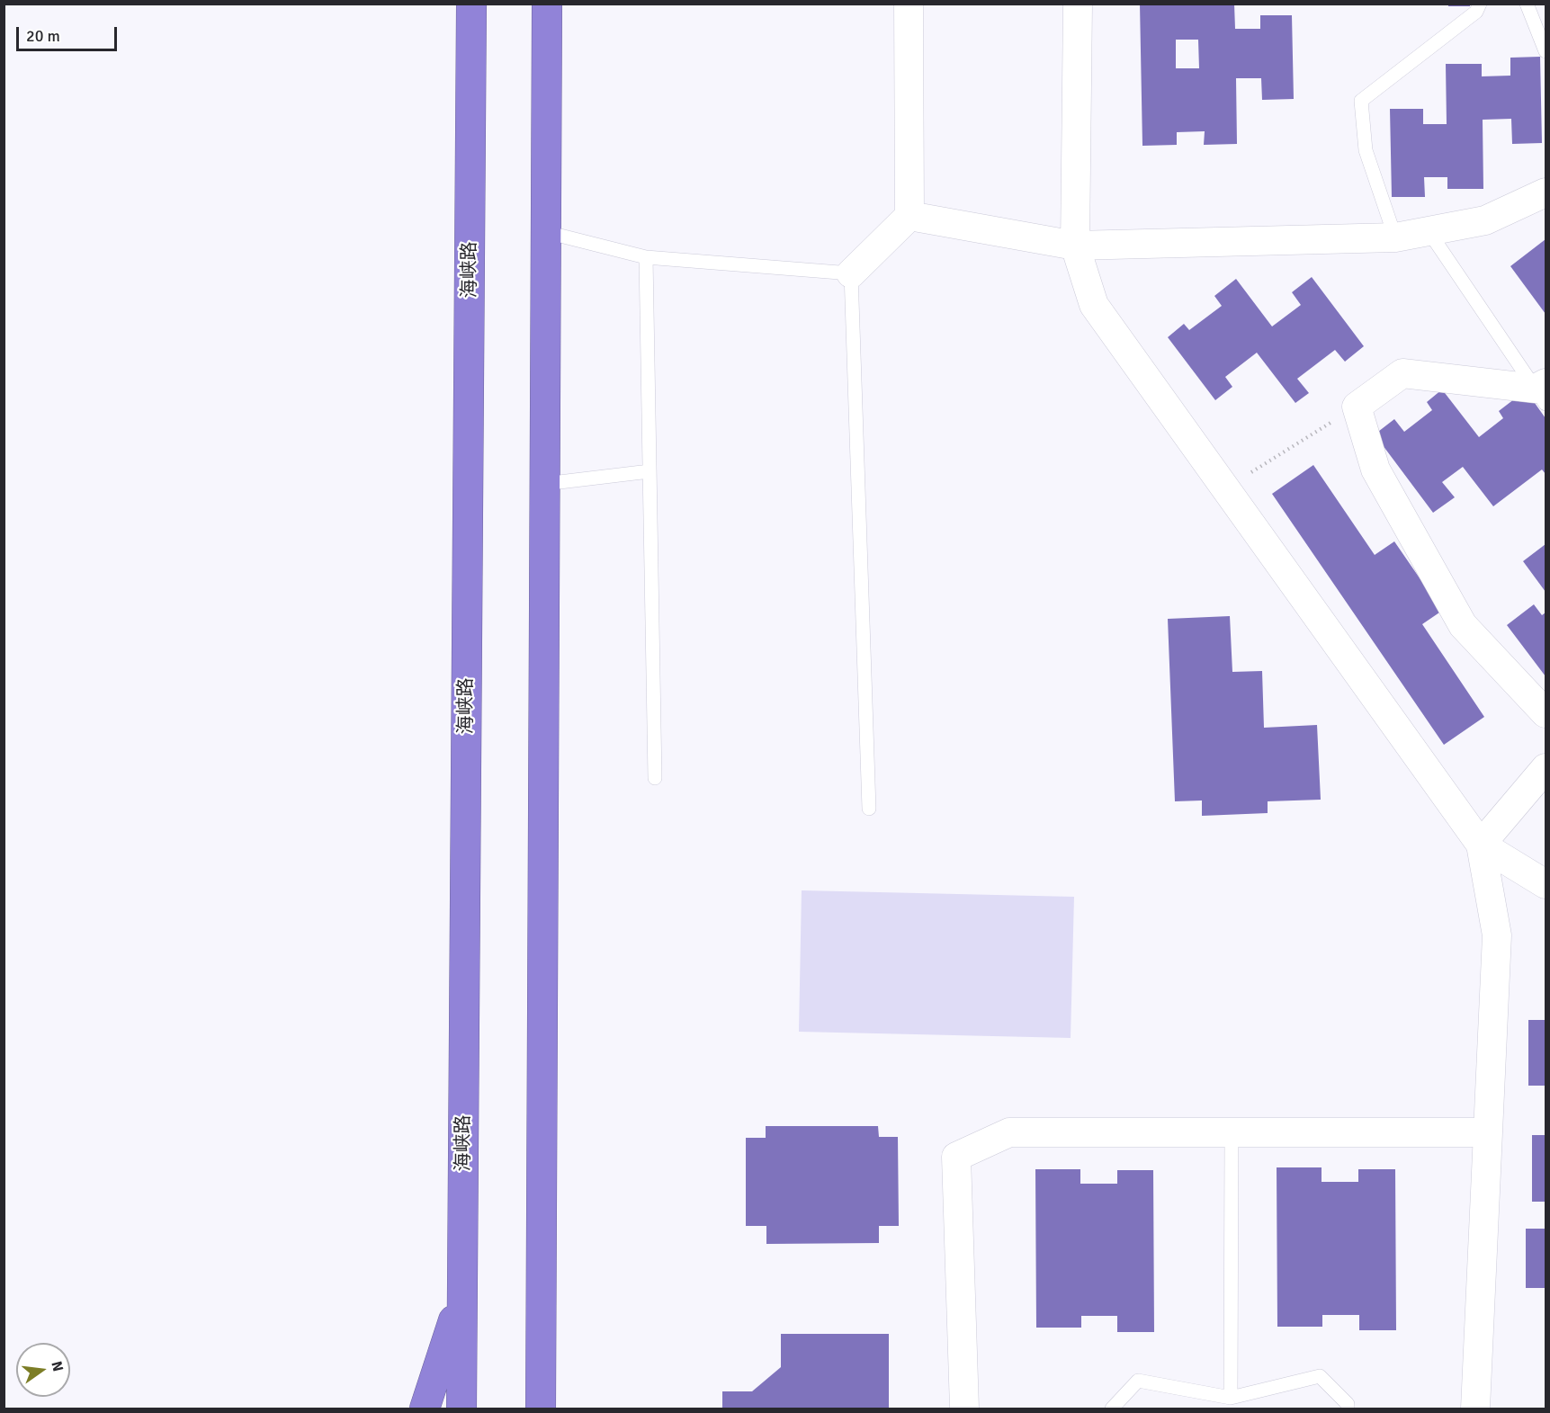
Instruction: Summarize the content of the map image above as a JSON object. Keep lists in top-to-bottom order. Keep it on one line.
{"streets":{"highway":["海峡路"]},"scale_bar":"20 m","north":"right"}
